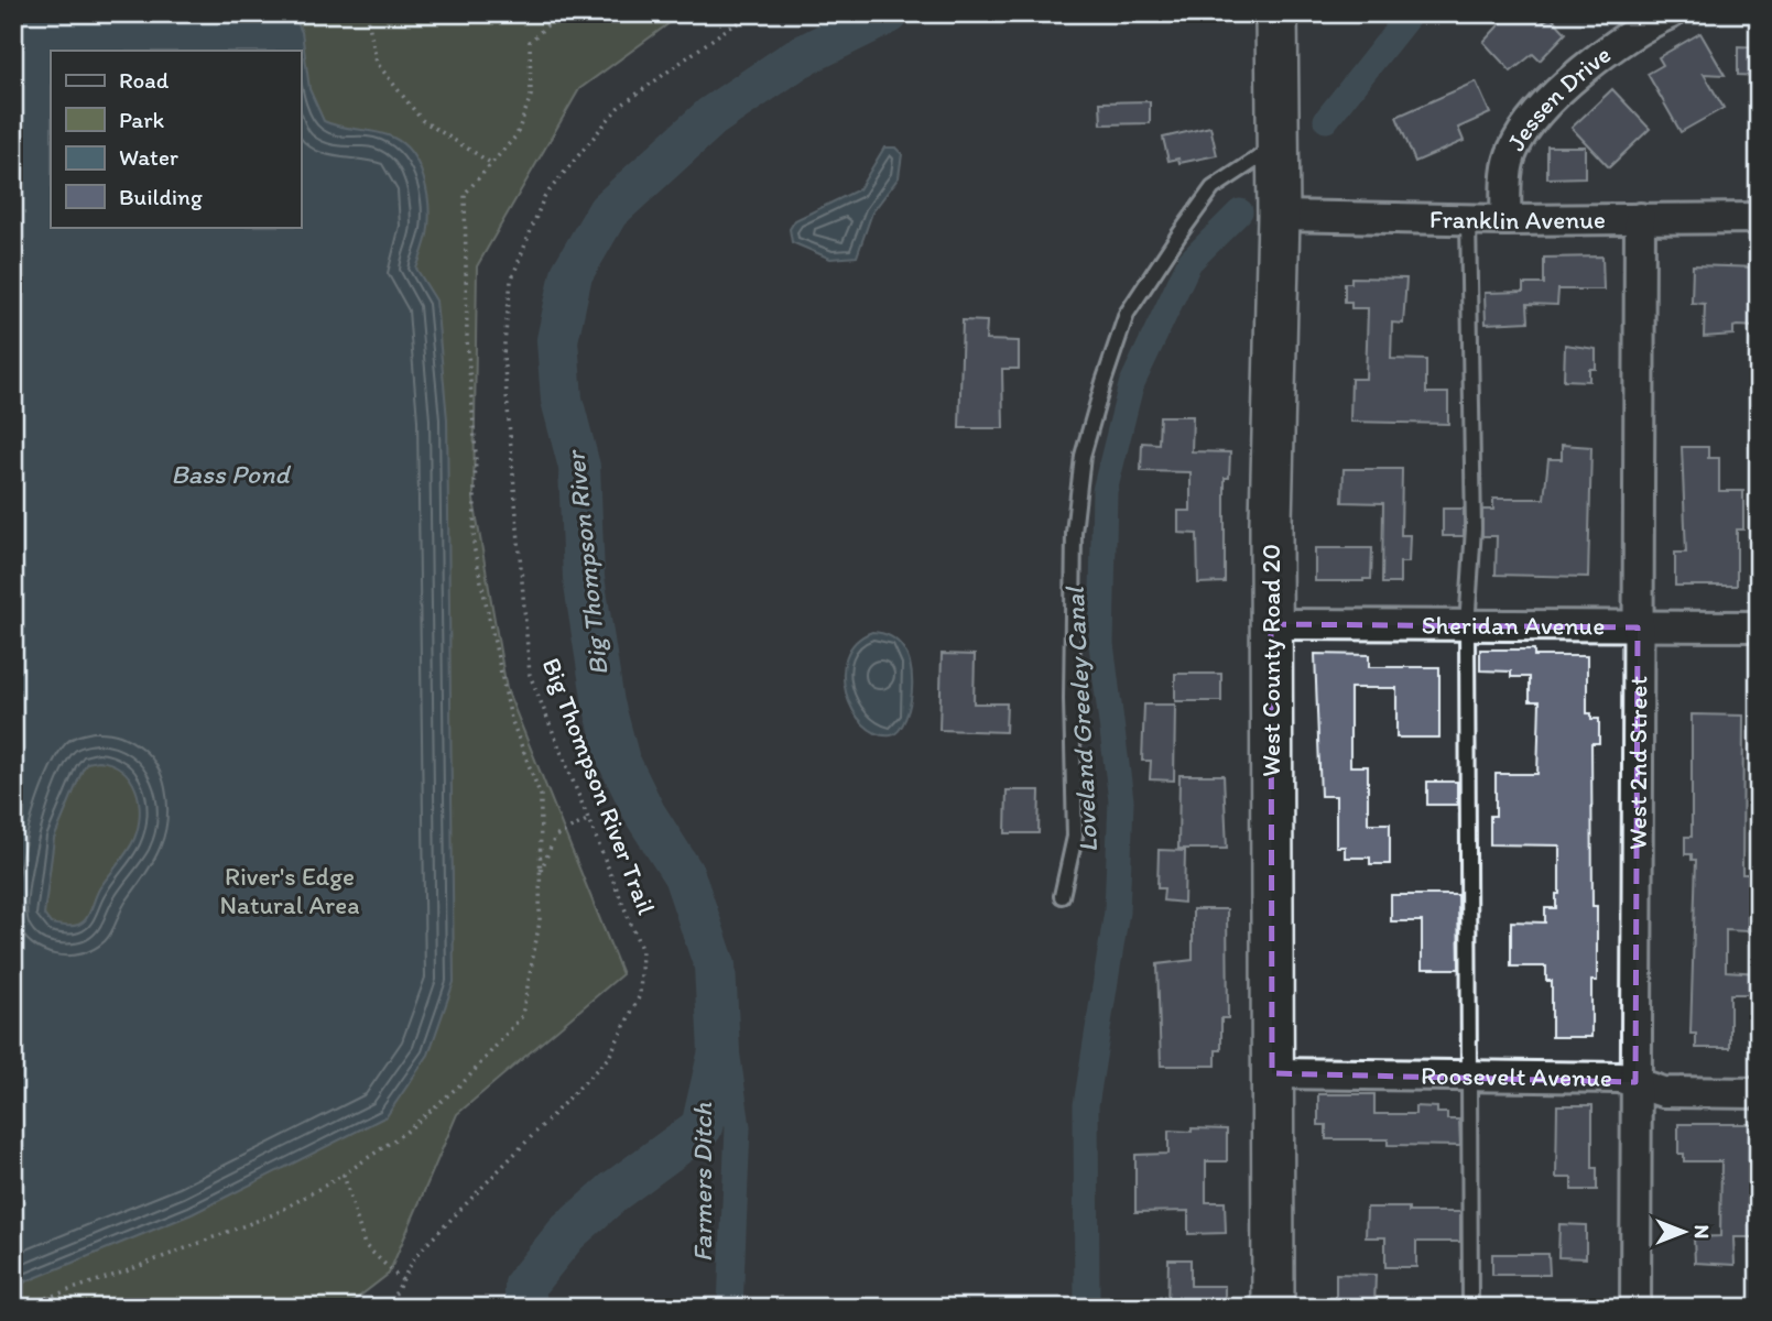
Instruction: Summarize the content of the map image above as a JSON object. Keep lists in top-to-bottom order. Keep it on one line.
{"streets":{"main road":["West County Road 20"],"street":["Jessen Drive","Franklin Avenue","Sheridan Avenue","West 2nd Street","Roosevelt Avenue"],"path":["Big Thompson River Trail"]},"crossings":[["Jessen Drive","Franklin Avenue"],["Franklin Avenue","West County Road 20"],["Franklin Avenue","West 2nd Street"],["Sheridan Avenue","West County Road 20"],["Sheridan Avenue","West 2nd Street"],["West County Road 20","Roosevelt Avenue"],["West 2nd Street","Roosevelt Avenue"]],"water":["Bass Pond","Big Thompson River","Loveland Greeley Canal","Farmers Ditch"],"parks":["River's Edge Natural Area"],"legend":["Road","Park","Water","Building"],"north":"right"}
